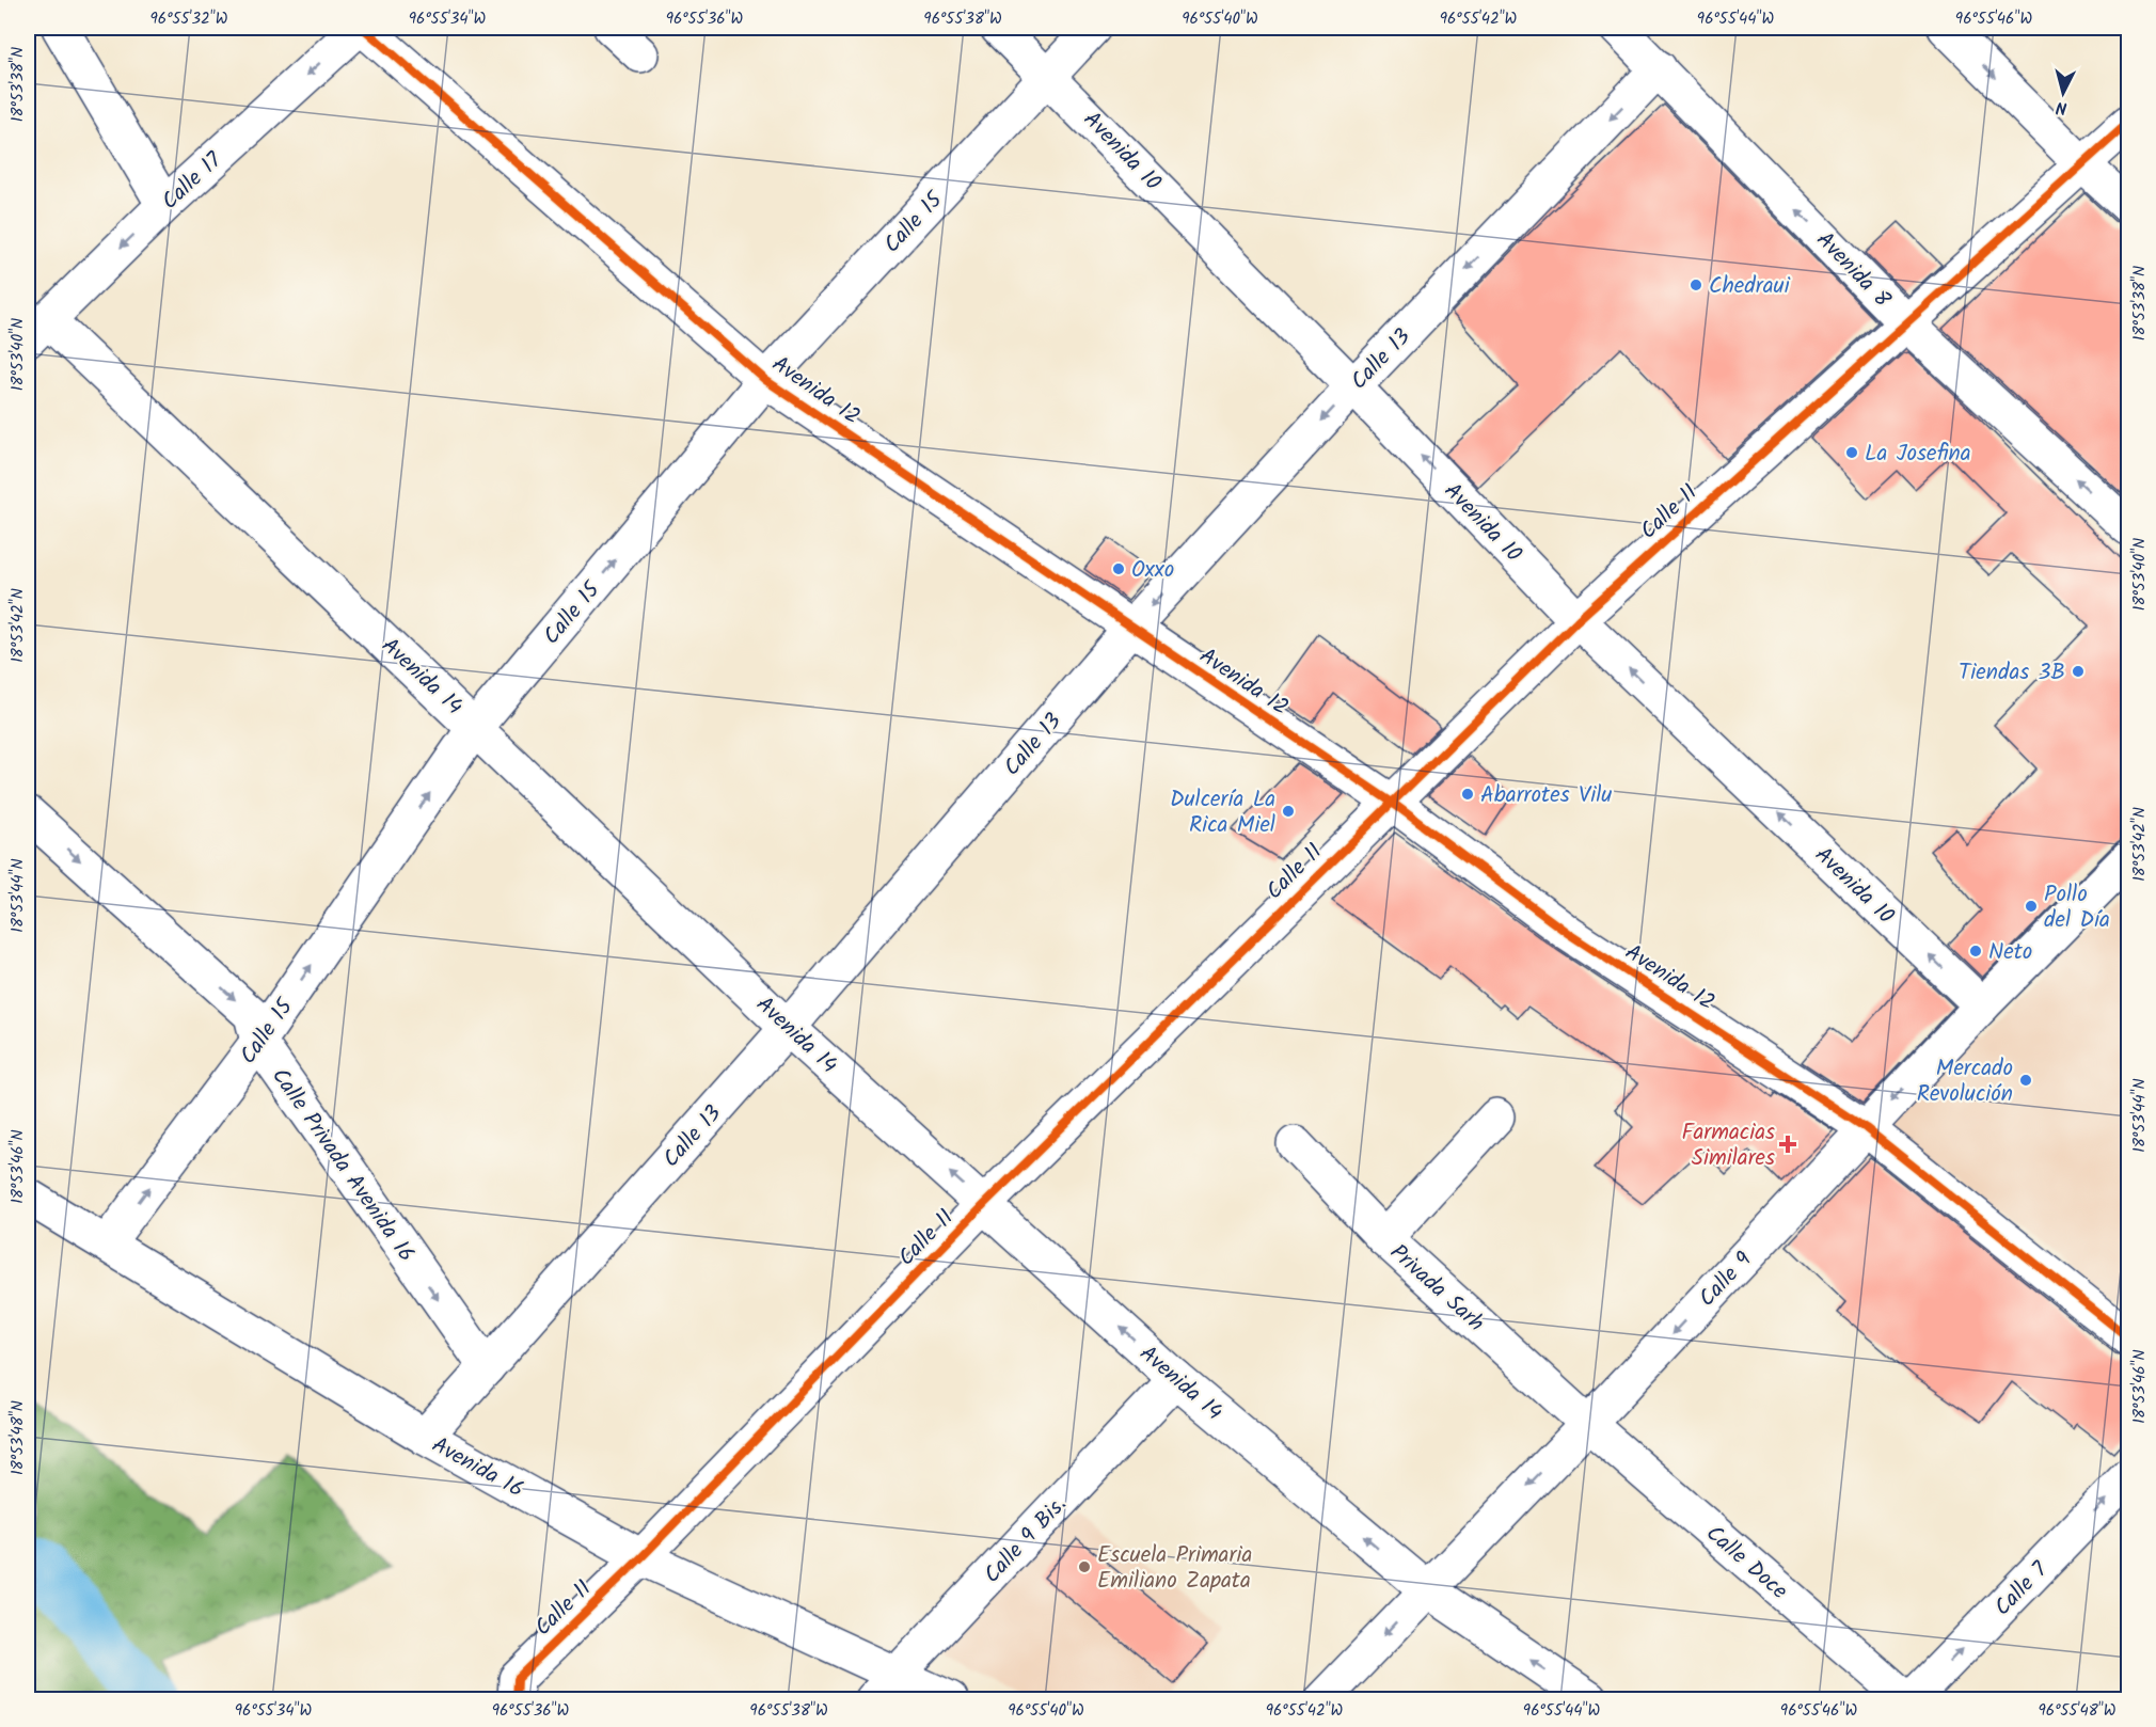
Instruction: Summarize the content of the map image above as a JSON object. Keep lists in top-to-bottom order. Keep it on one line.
{"streets":{"street":["Avenida 10","Calle 17","Calle 15","Avenida 8","Calle 13","Avenida 12","Calle 11","Avenida 14","Calle Privada Avenida 16","Calle 9","Privada Sarh","Avenida 16","Calle 9 Bis.","Calle Doce","Calle 7"]},"crossings":[["Avenida 10","Calle 15"],["Avenida 10","Calle 13"],["Avenida 10","Calle 11"],["Avenida 10","Calle 9"],["Calle 17","Avenida 12"],["Calle 17","Avenida 14"],["Calle 15","Avenida 12"],["Calle 15","Avenida 14"],["Calle 15","Calle Privada Avenida 16"],["Calle 15","Avenida 16"],["Avenida 8","Calle 13"],["Avenida 8","Calle 11"],["Calle 13","Avenida 12"],["Calle 13","Avenida 14"],["Calle 13","Calle Privada Avenida 16"],["Calle 13","Avenida 16"],["Avenida 12","Calle 11"],["Avenida 12","Calle 9"],["Calle 11","Avenida 14"],["Calle 11","Avenida 16"],["Avenida 14","Calle 9"],["Avenida 14","Calle 9 Bis."],["Calle 9","Privada Sarh"],["Calle 9","Calle Doce"],["Privada Sarh","Calle Doce"],["Avenida 16","Calle 9 Bis."],["Calle Doce","Calle 7"]],"one_way":["Avenida 10","Calle 17","Calle 15","Calle 13","Avenida 14","Calle Privada Avenida 16","Calle 9","Calle 7"],"places":{"other":["Chedraui","La Josefina","Oxxo","Tiendas 3B","Abarrotes Vilu","Dulcería La Rica Miel","Pollo del Día","Neto","Mercado Revolución","Escuela Primaria Emiliano Zapata"],"health":["Farmacias Similares"]},"north":"bottom","coordinates":["96°55'32\"W","96°55'34\"W","96°55'36\"W","96°55'38\"W","96°55'40\"W","96°55'42\"W","96°55'44\"W","96°55'46\"W","18°53'38\"N","18°53'40\"N","18°53'42\"N","18°53'44\"N","18°53'46\"N","18°53'48\"N","96°55'48\"W"]}
